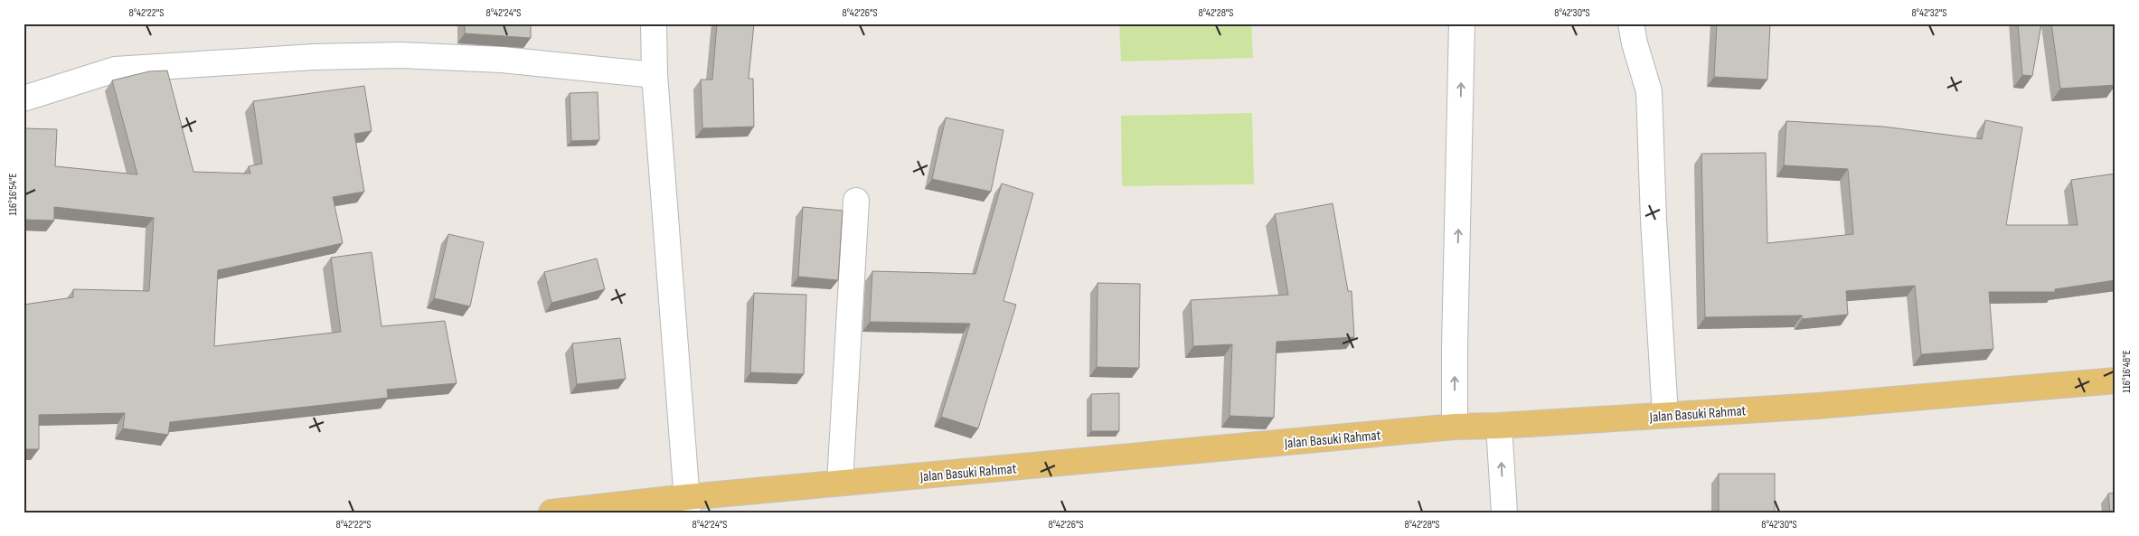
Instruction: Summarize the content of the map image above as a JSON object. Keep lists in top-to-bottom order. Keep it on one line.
{"streets":{"main road":["Jalan Basuki Rahmat"]},"coordinates":["8°42'22\"S","8°42'24\"S","8°42'26\"S","8°42'28\"S","8°42'30\"S","8°42'32\"S","116°16'54\"E","116°16'48\"E"]}
